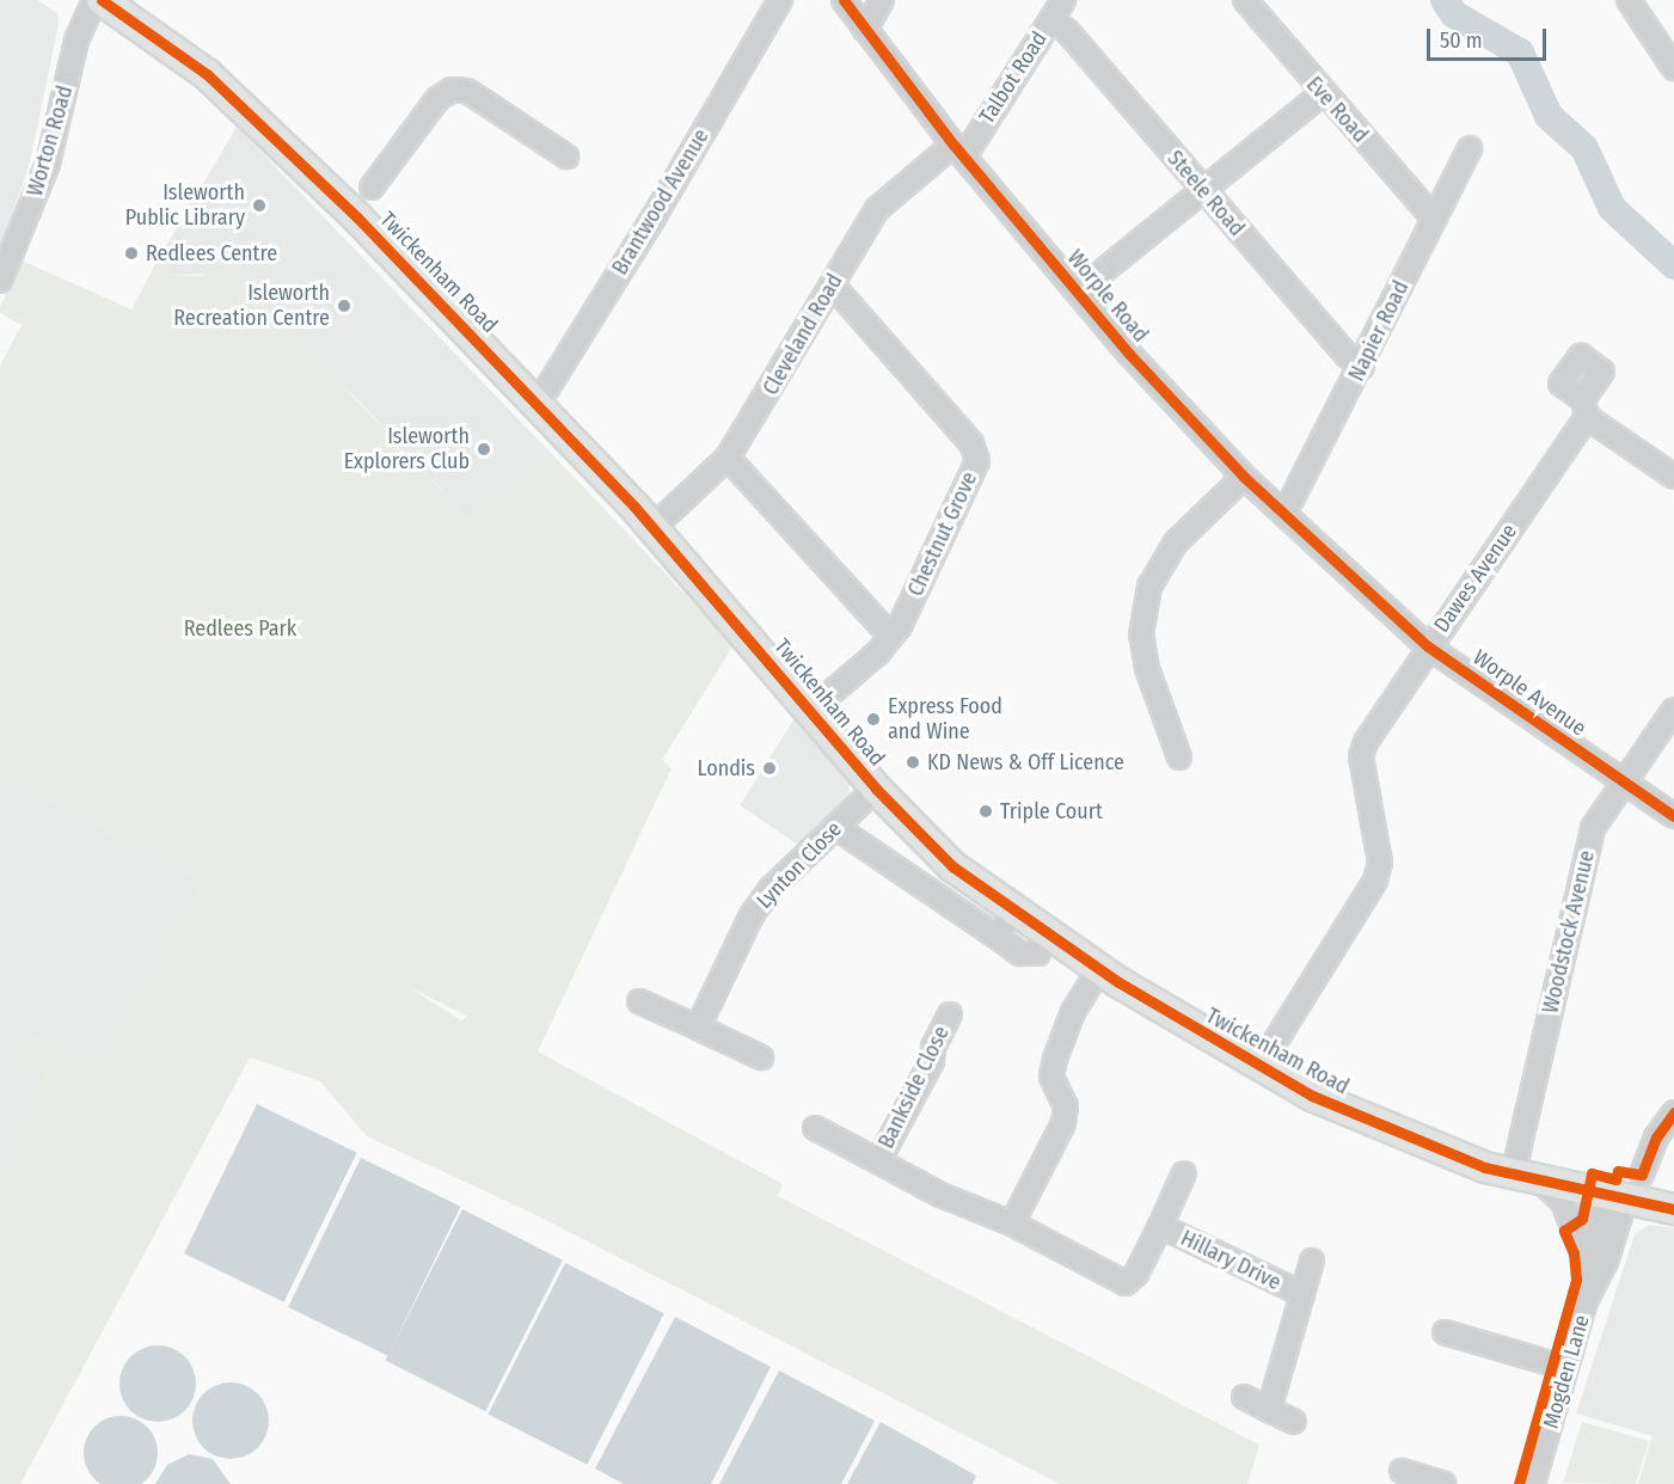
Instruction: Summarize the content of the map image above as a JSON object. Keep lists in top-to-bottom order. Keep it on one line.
{"streets":{"main road":["Twickenham Road"],"street":["Talbot Road","Eve Road","Worton Road","Steele Road","Brantwood Avenue","Worple Road","Napier Road","Cleveland Road","Chestnut Grove","Dawes Avenue","Worple Avenue","Lynton Close","Woodstock Avenue","Bankside Close","Hillary Drive","Mogden Lane"]},"crossings":[["Talbot Road","Steele Road"],["Talbot Road","Worple Road"],["Talbot Road","Cleveland Road"],["Eve Road","Napier Road"],["Steele Road","Napier Road"],["Brantwood Avenue","Twickenham Road"],["Twickenham Road","Cleveland Road"],["Twickenham Road","Chestnut Grove"],["Twickenham Road","Dawes Avenue"],["Twickenham Road","Lynton Close"],["Twickenham Road","Woodstock Avenue"],["Twickenham Road","Mogden Lane"],["Worple Road","Napier Road"],["Worple Road","Cleveland Road"],["Worple Road","Worple Avenue"],["Cleveland Road","Chestnut Grove"],["Dawes Avenue","Worple Avenue"],["Worple Avenue","Woodstock Avenue"],["Bankside Close","Hillary Drive"]],"parks":["Redlees Park"],"places":["Isleworth Public Library","Redlees Centre","Isleworth Recreation Centre","Isleworth Explorers Club","Express Food and Wine","KD News & Off Licence","Londis","Triple Court"],"scale_bar":"50 m"}
